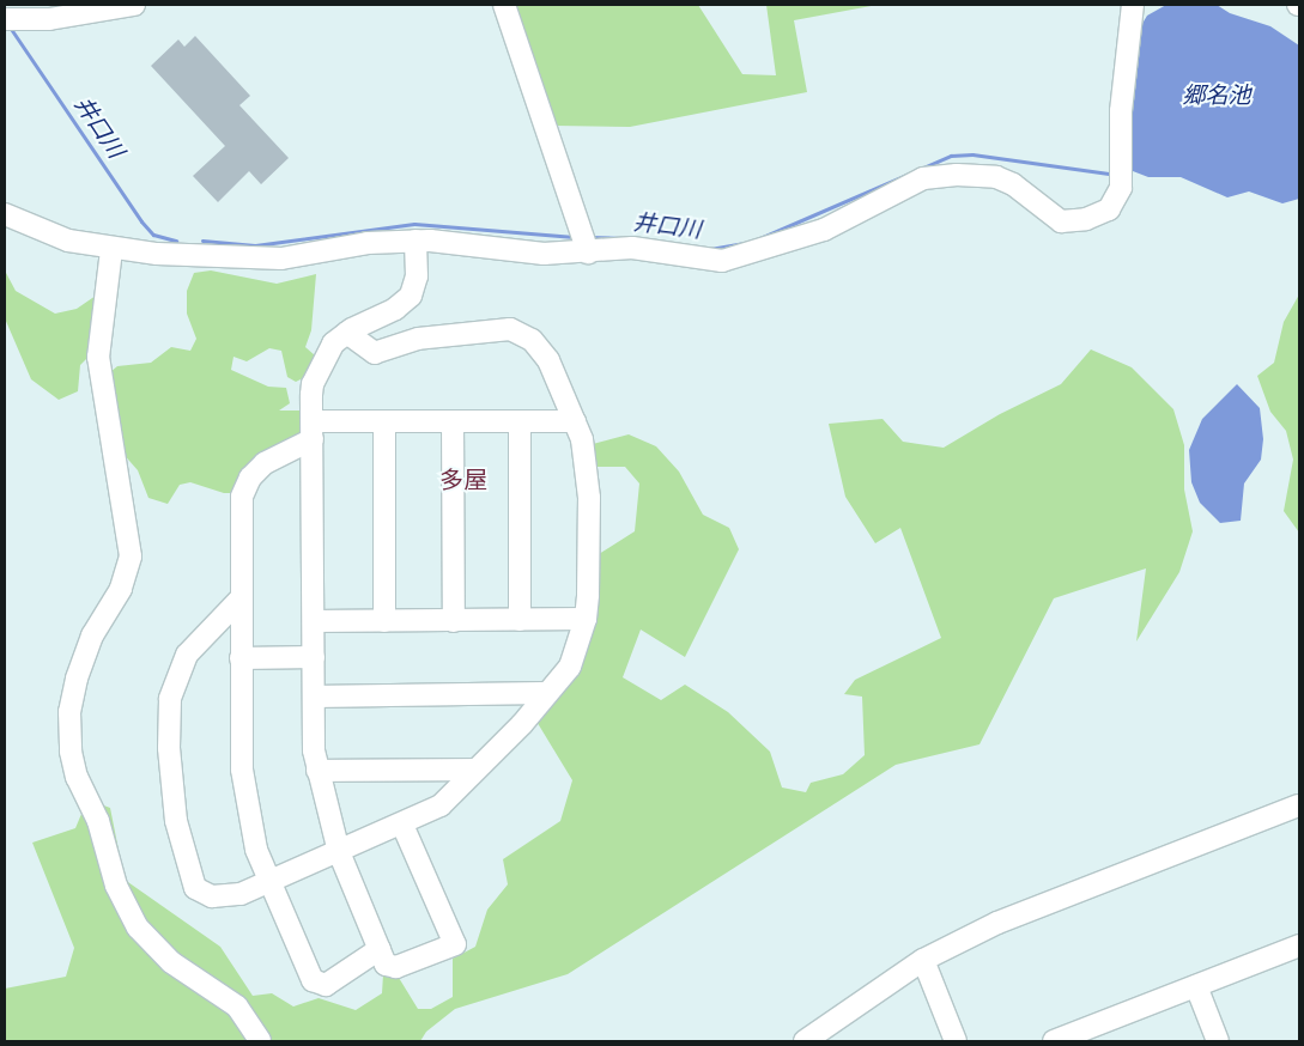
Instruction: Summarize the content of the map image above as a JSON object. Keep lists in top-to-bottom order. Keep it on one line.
{"districts":["多屋"],"water":["郷名池","井口川"]}
